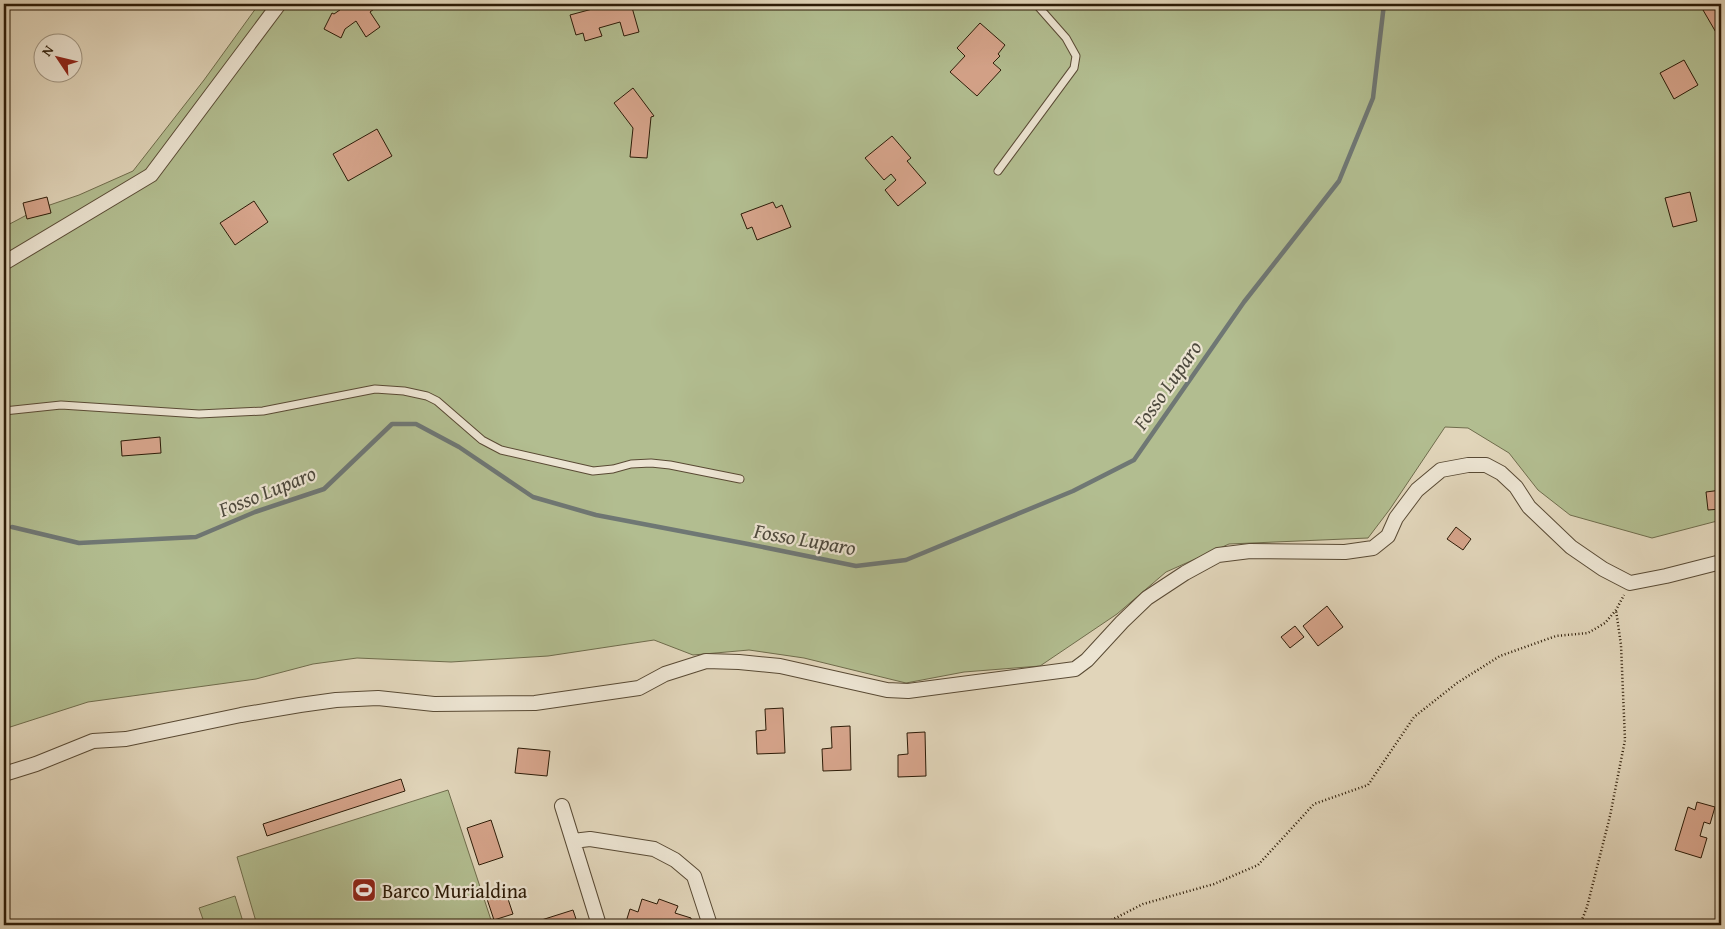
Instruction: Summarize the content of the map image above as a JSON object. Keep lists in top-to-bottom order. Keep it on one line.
{"water":["Fosso Luparo"],"places":{"sports":["Barco Murialdina"]},"north":"top left"}
